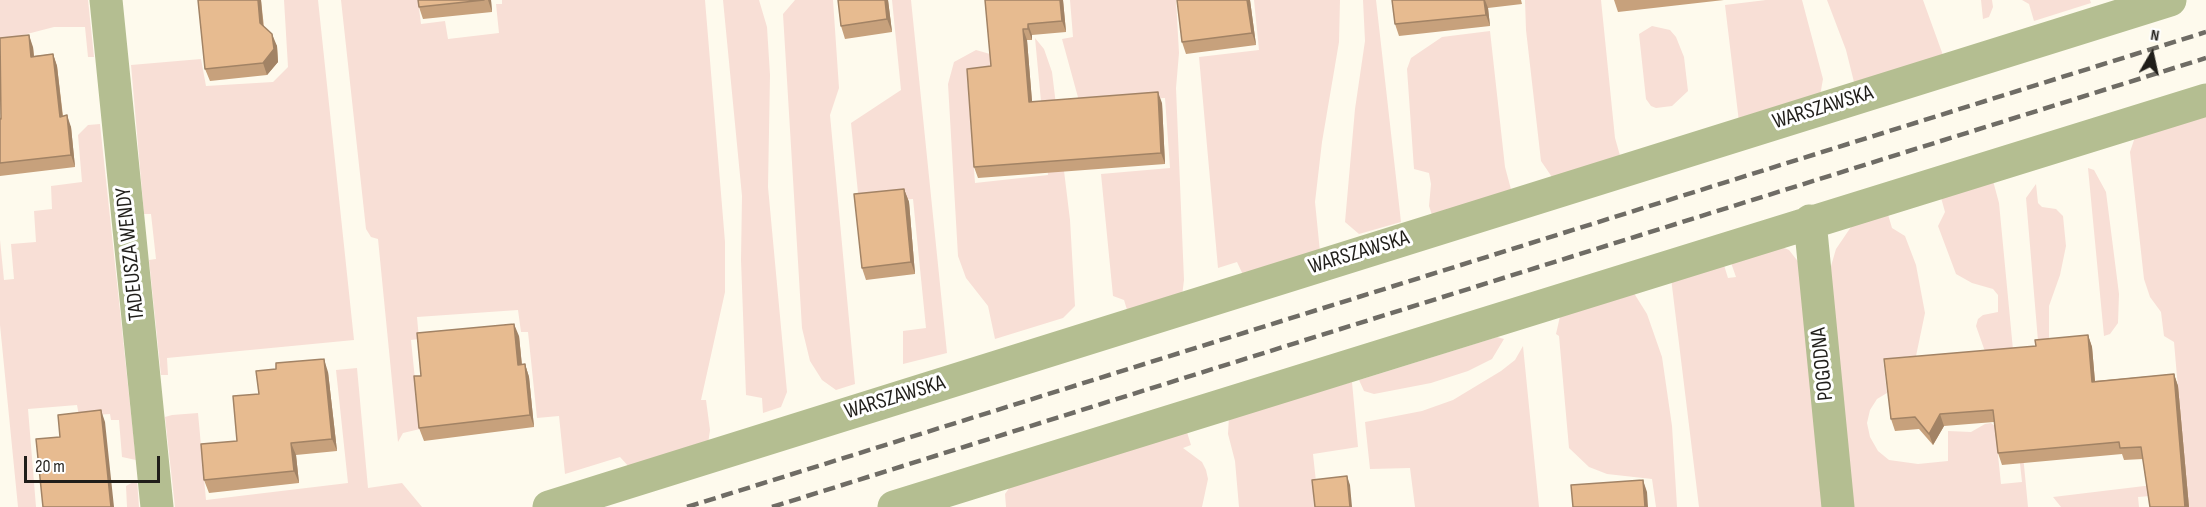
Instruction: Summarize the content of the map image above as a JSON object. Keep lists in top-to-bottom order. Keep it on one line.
{"streets":{"street":["WARSZAWSKA","TADEUSZA WENDY","POGODNA"]},"scale_bar":"20 m","north":"top"}
